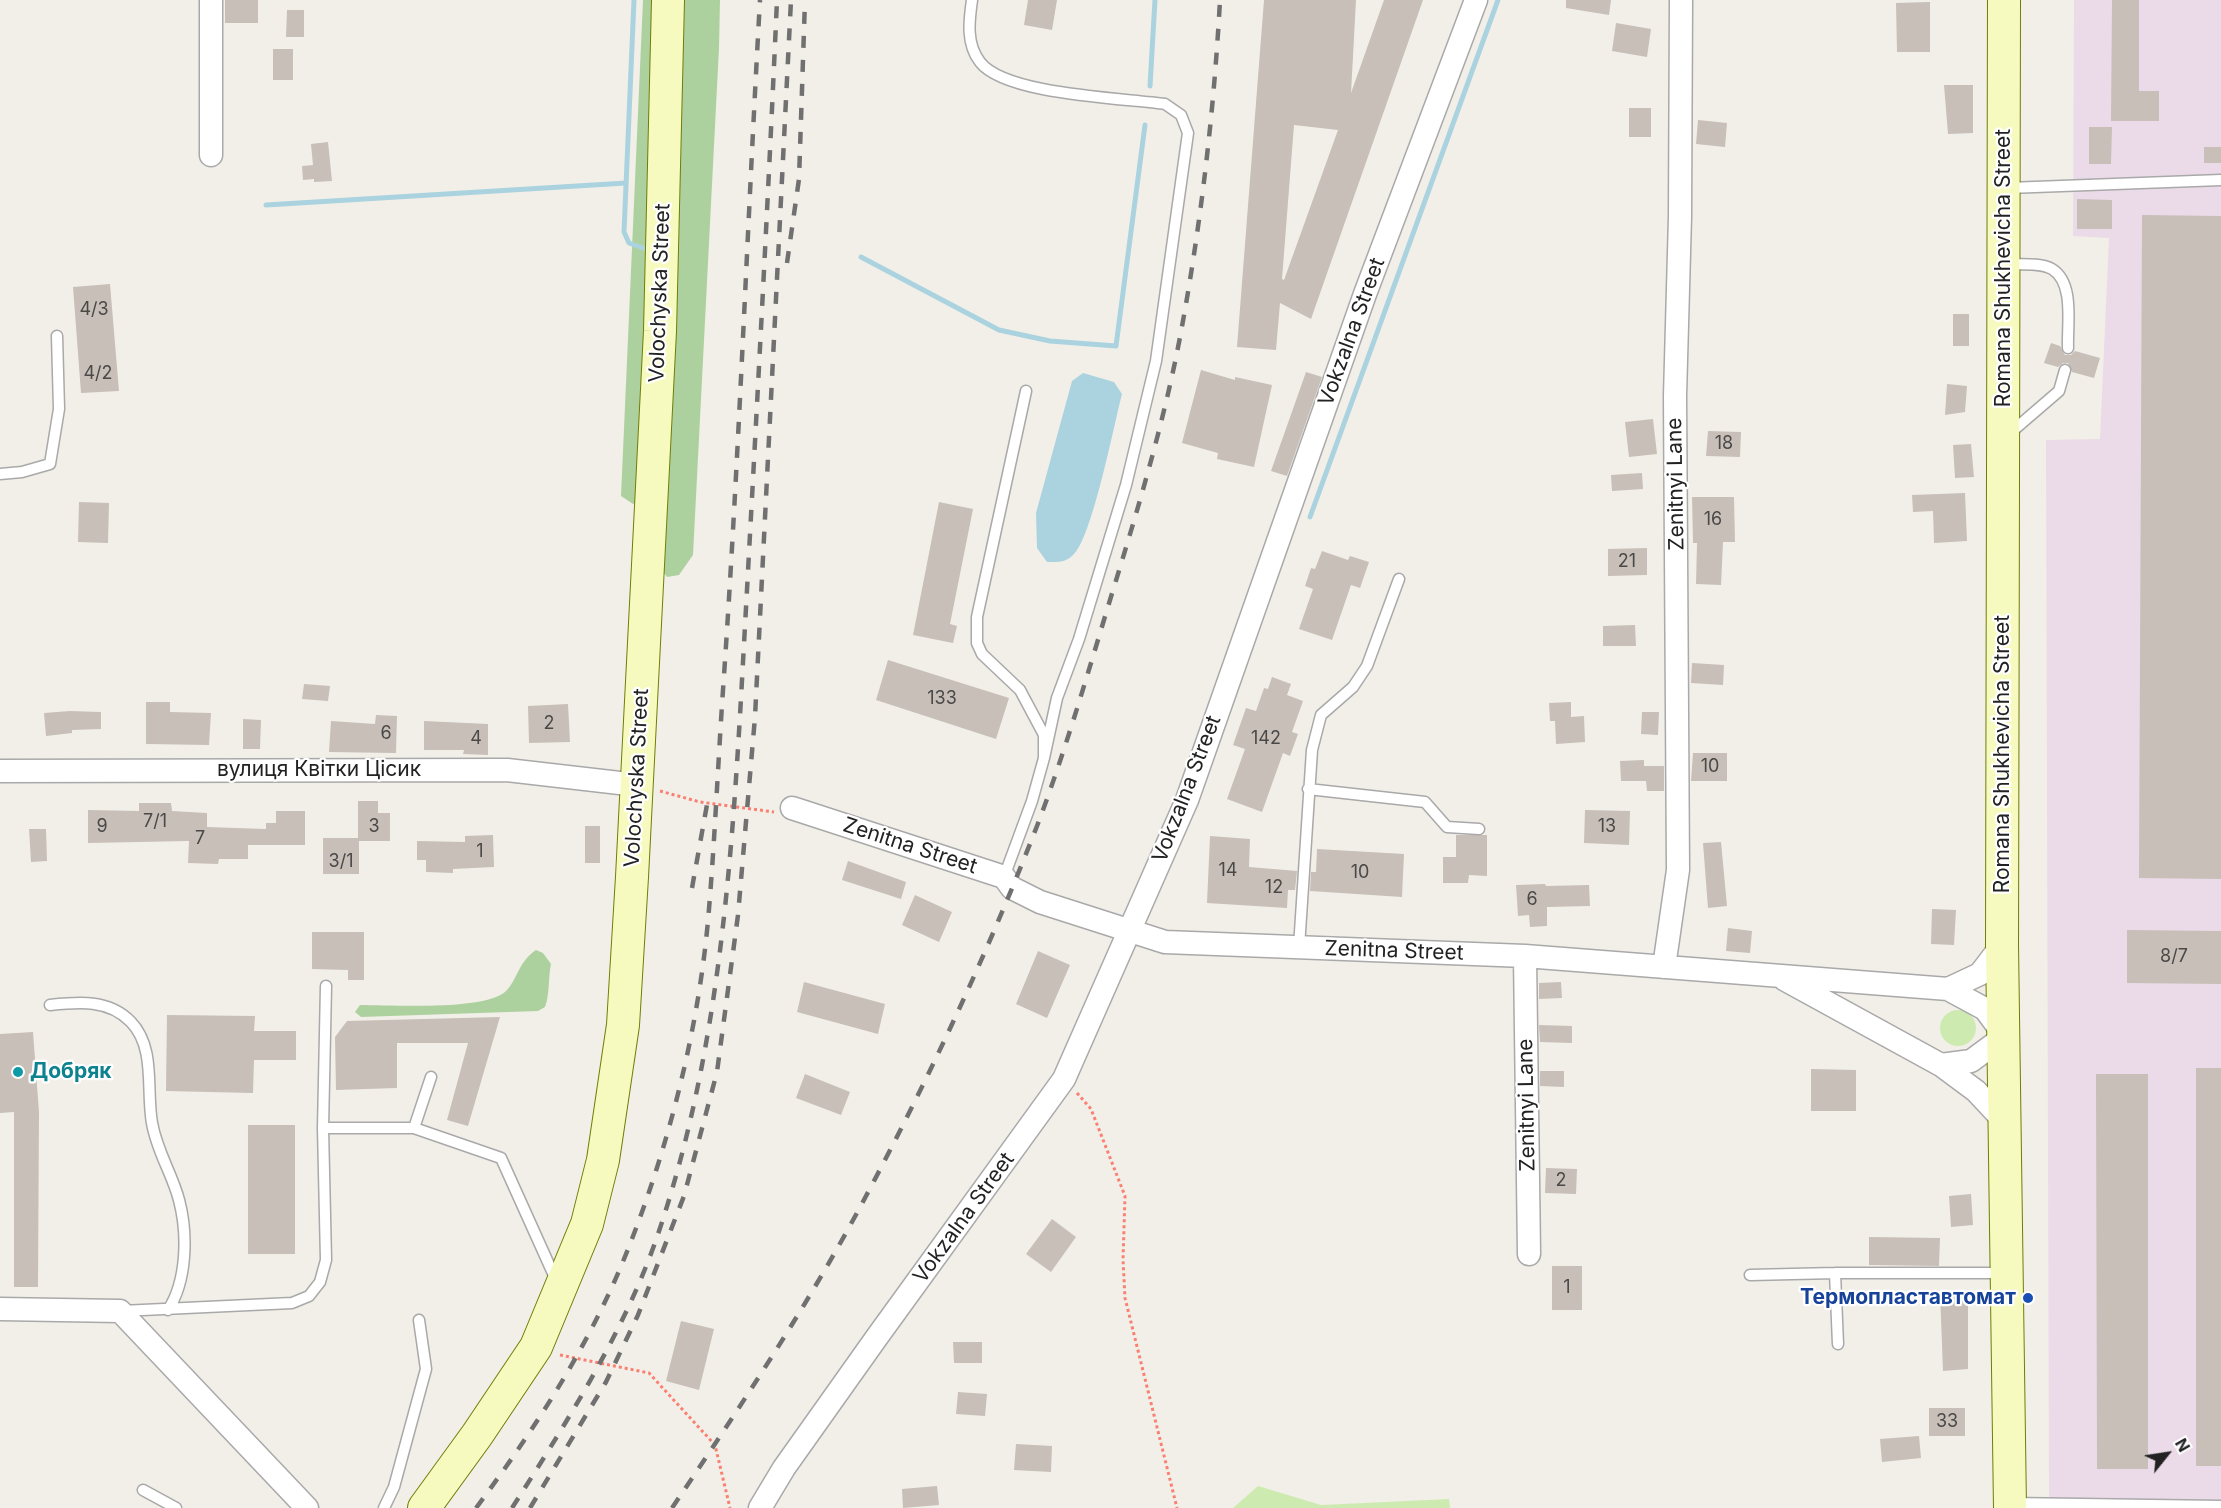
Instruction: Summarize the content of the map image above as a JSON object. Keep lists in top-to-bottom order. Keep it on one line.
{"streets":{"main road":["Romana Shukhevicha Street","Volochyska Street"],"street":["Vokzalna Street","Zenitnyi Lane","вулиця Квітки Цісик","Zenitna Street"]},"crossings":[["Romana Shukhevicha Street","Zenitna Street"],["Volochyska Street","вулиця Квітки Цісик"],["Vokzalna Street","Zenitna Street"],["Zenitnyi Lane","Zenitna Street"]],"places":["Добряк","Термопластавтомат"],"house_numbers":["4/3","4/2","18","16","21","133","2","6","4","142","10","7/1","9","3","13","7","1","3/1","14","10","12","6","8/7","2","1","33"],"north":"top right"}
